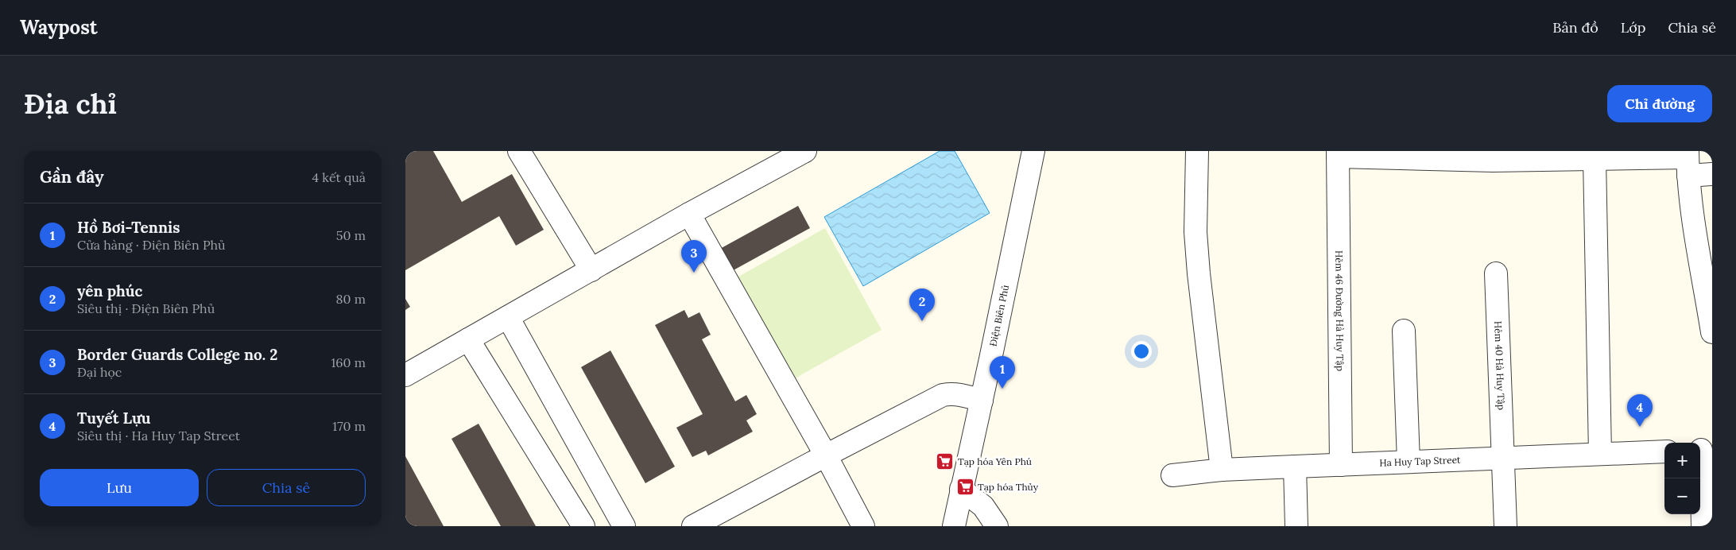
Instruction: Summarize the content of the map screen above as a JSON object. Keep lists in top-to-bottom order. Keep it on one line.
{"streets":{"street":["Hẻm 46 Đường Hà Huy Tập","Điện Biên Phủ","Hẻm 40 Hà Huy Tập","Ha Huy Tap Street"]},"crossings":[["Hẻm 46 Đường Hà Huy Tập","Ha Huy Tap Street"],["Hẻm 40 Hà Huy Tập","Ha Huy Tap Street"]],"places":{"supermarket":["Tạp hóa Yên Phú","Tạp hóa Thủy"]},"page":{"header":"Waypost","nav":["Bản đồ","Lớp","Chia sẻ"],"buttons":["Chỉ đường",["Lưu","Chia sẻ"]],"title":"Địa chỉ","heading":["Gần đây","4 kết quả"],"list":[{"mark":"1","name":"Hồ Bơi-Tennis","note":"Cửa hàng · Điện Biên Phủ","value":"50 m"},{"mark":"2","name":"yên phúc","note":"Siêu thị · Điện Biên Phủ","value":"80 m"},{"mark":"3","name":"Border Guards College no. 2","note":"Đại học","value":"160 m"},{"mark":"4","name":"Tuyết Lựu","note":"Siêu thị · Ha Huy Tap Street","value":"170 m"}],"pins":["3","2","1","4"],"map_buttons":["+","−"]}}
